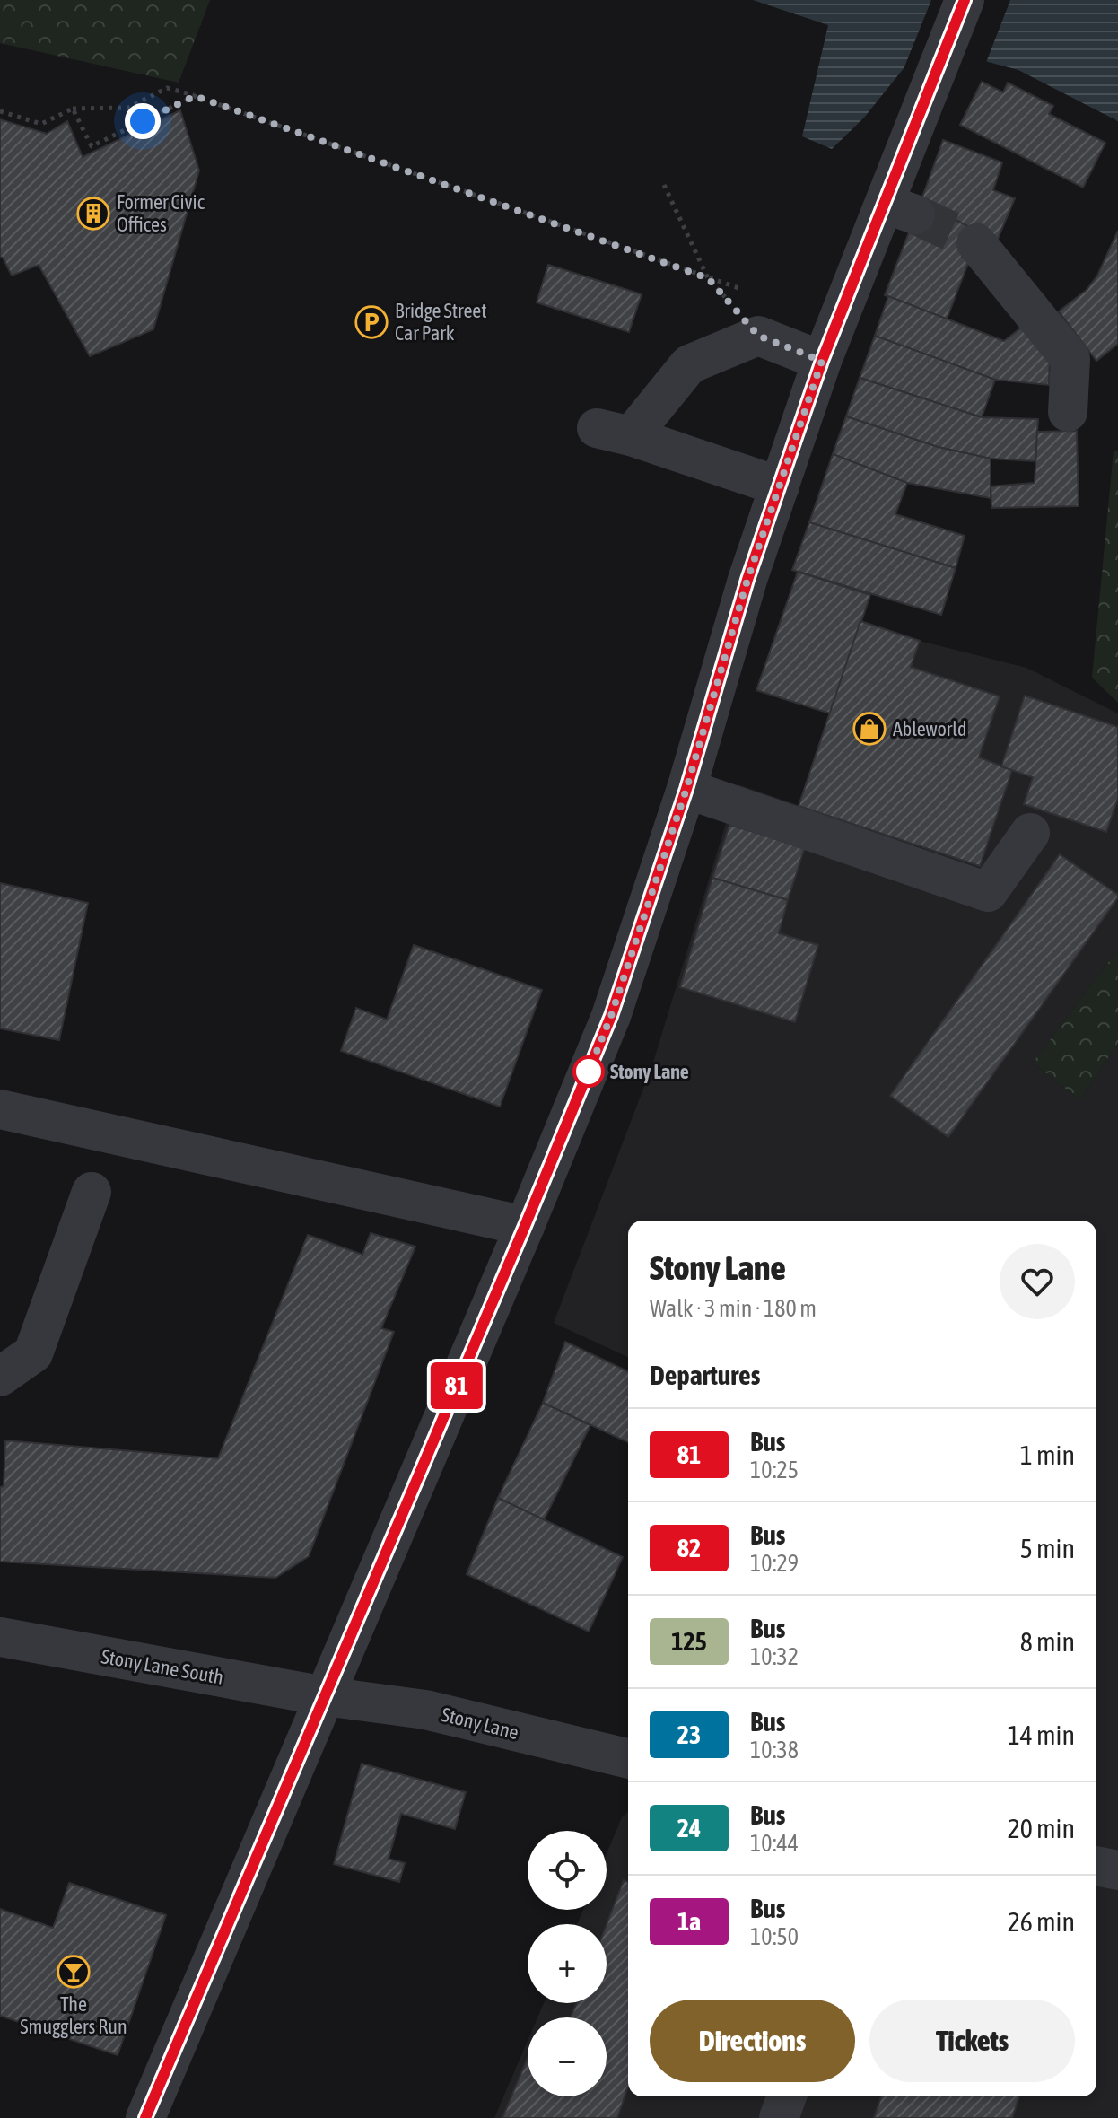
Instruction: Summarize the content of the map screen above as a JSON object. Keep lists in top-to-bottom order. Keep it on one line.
{"streets":{"street":["Stony Lane South","Stony Lane"]},"crossings":[["Stony Lane South","Stony Lane"]],"places":{"building":["Former Civic Offices"],"parking":["Bridge Street Car Park"],"shop":["Ableworld"],"other":["Stony Lane"],"bar":["The Smugglers Run"]},"lines":["bus line 81"],"page":{"on_map":"81","heading":[["Stony Lane","Walk · 3 min · 180 m"],"Departures"],"list":[{"mark":"81","name":"Bus","note":"10:25","value":"1 min"},{"mark":"82","name":"Bus","note":"10:29","value":"5 min"},{"mark":"125","name":"Bus","note":"10:32","value":"8 min"},{"mark":"23","name":"Bus","note":"10:38","value":"14 min"},{"mark":"24","name":"Bus","note":"10:44","value":"20 min"},{"mark":"1a","name":"Bus","note":"10:50","value":"26 min"}],"map_buttons":["+","−"],"buttons":["Directions","Tickets"]}}
